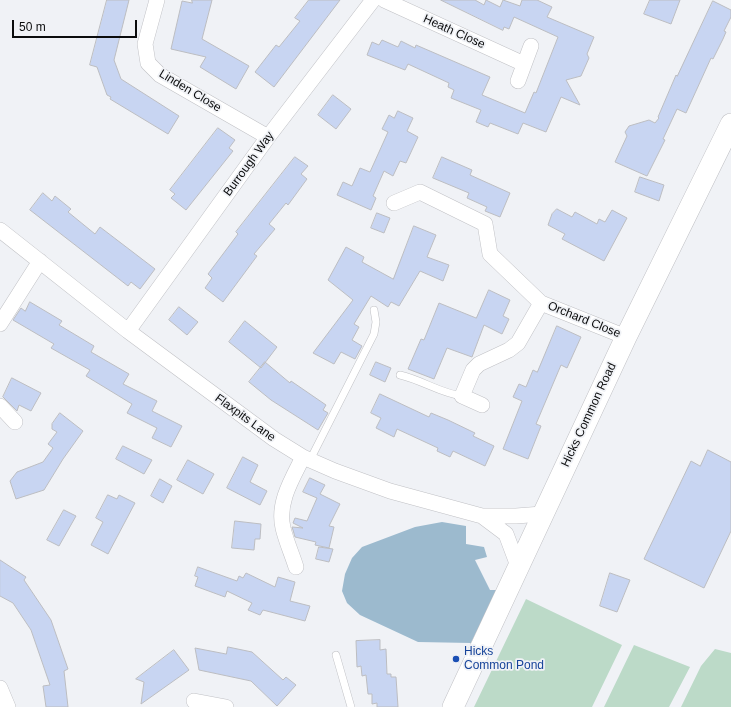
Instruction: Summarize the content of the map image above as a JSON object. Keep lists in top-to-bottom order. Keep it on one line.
{"streets":{"street":["Heath Close","Linden Close","Burrough Way","Orchard Close","Hicks Common Road","Flaxpits Lane"]},"crossings":[["Linden Close","Burrough Way"],["Burrough Way","Flaxpits Lane"],["Orchard Close","Hicks Common Road"],["Hicks Common Road","Flaxpits Lane"]],"places":["Hicks Common Pond"],"scale_bar":"50 m"}
